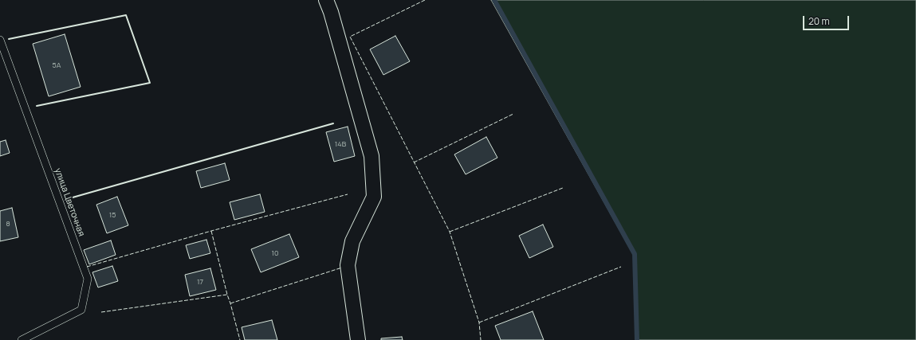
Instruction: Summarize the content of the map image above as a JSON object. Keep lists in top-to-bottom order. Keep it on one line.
{"streets":{"lane":["улица Цветочная"]},"house_numbers":["5А","14В","15","8","10","17"],"scale_bar":"20 m"}
